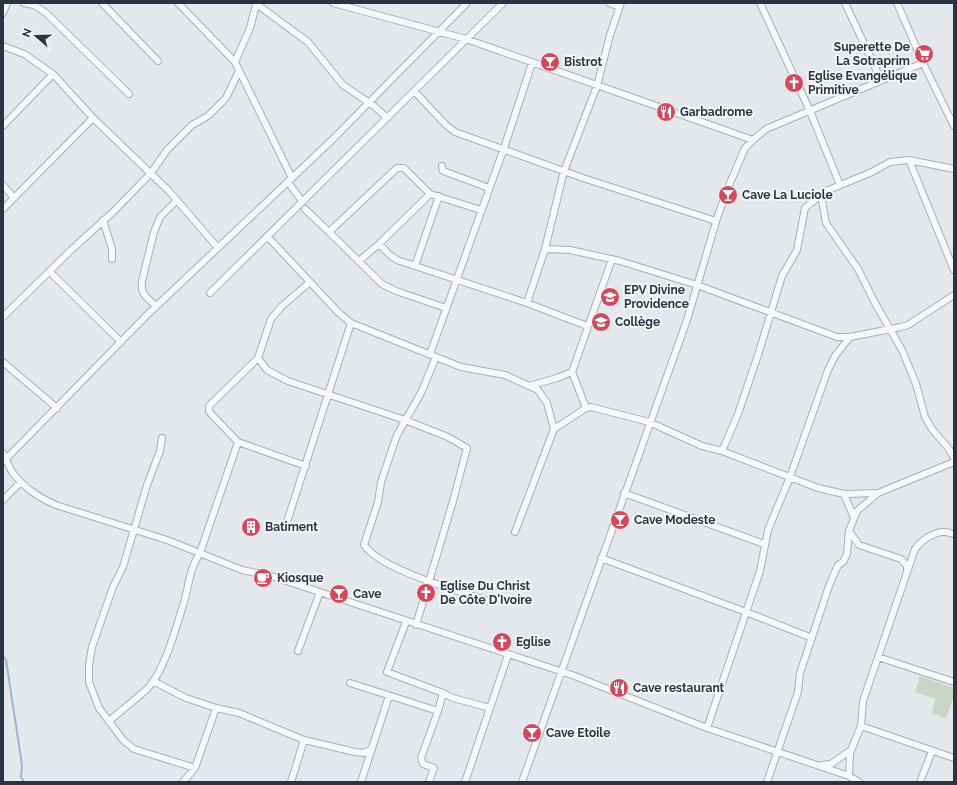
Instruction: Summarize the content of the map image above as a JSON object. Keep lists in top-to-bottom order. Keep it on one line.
{"places":{"supermarket":["Superette De La Sotraprim"],"bar":["Bistrot","Cave La Luciole","Cave Modeste","Cave","Cave Etoile"],"church":["Eglise Evangélique Primitive","Eglise Du Christ De Côte D'Ivoire","Eglise"],"restaurant":["Garbadrome","Cave restaurant"],"school or university":["EPV Divine Providence","Collège"],"building":["Batiment"],"cafe":["Kiosque"]},"north":"left"}
